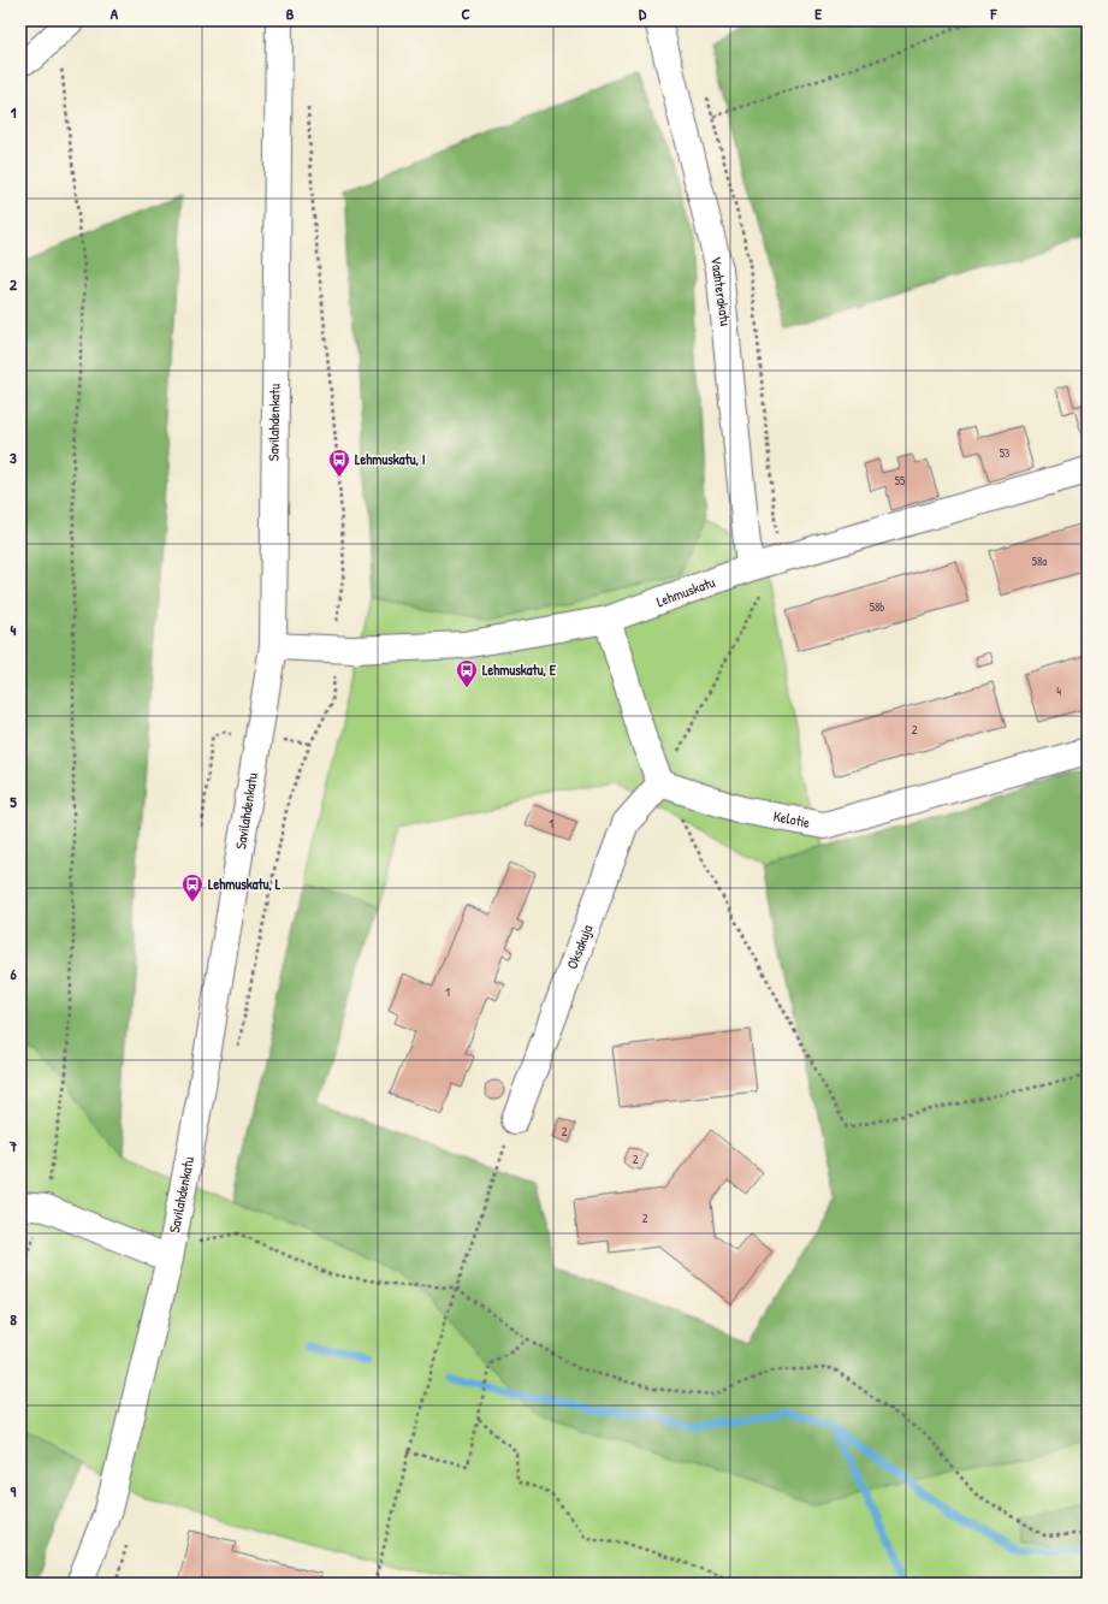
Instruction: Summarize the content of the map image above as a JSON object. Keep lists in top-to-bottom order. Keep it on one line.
{"streets":{"street":["Vaahterakatu","Savilahdenkatu","Lehmuskatu","Kelotie","Oksakuja"]},"crossings":[["Vaahterakatu","Lehmuskatu"],["Savilahdenkatu","Lehmuskatu"],["Kelotie","Oksakuja"]],"places":{"bus stop":["Lehmuskatu, I","Lehmuskatu, E","Lehmuskatu, L"]},"house_numbers":["53","55","58a","58b","4","2","1","1","2","2","2"],"grid":{"columns":["A","B","C","D","E","F"],"rows":["1","2","3","4","5","6","7","8","9"]}}
